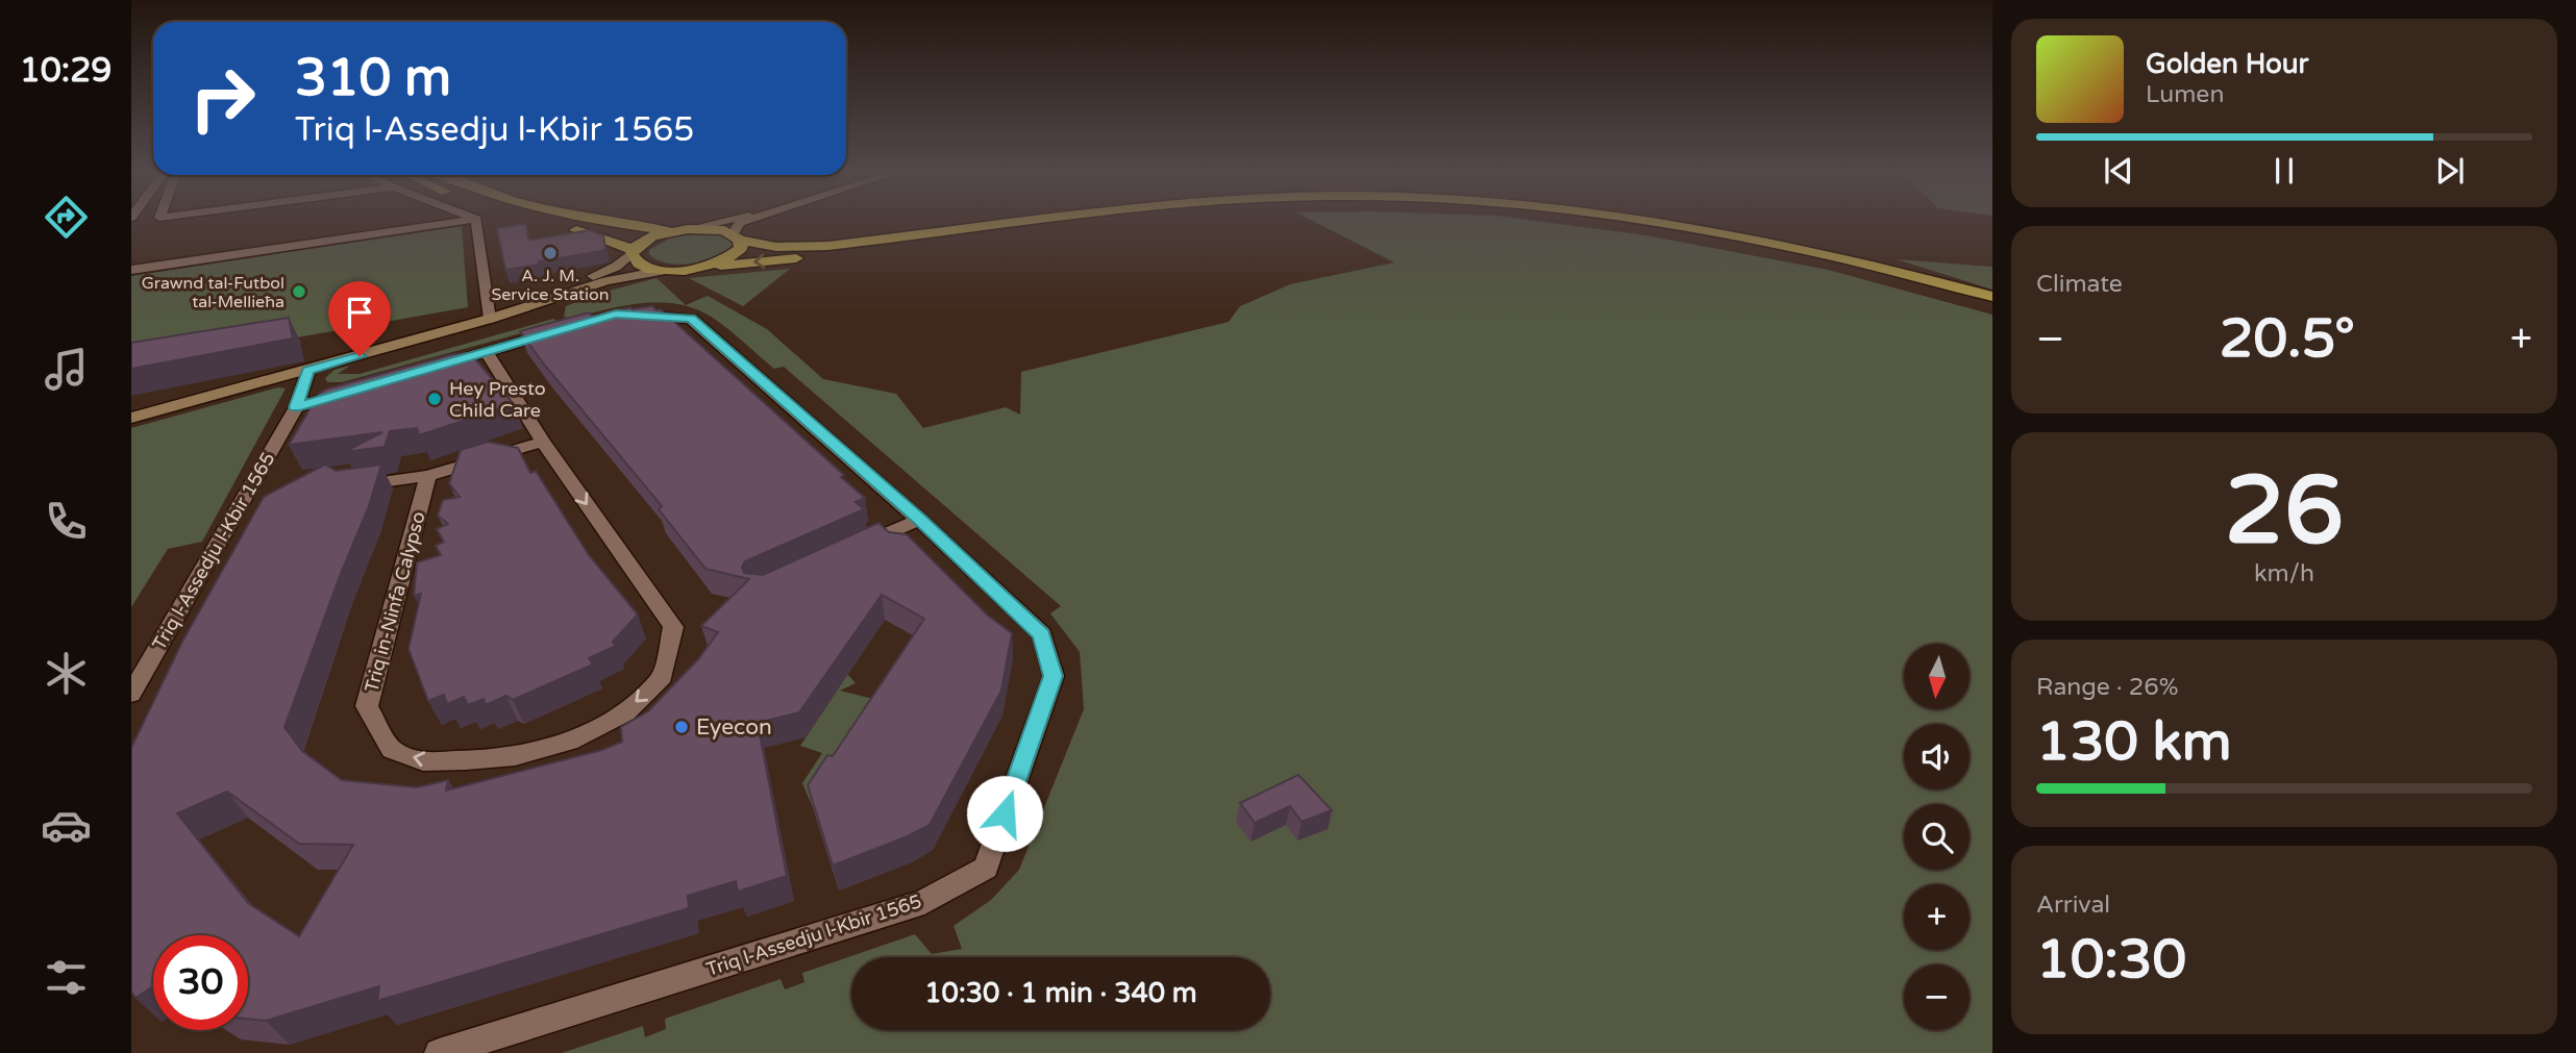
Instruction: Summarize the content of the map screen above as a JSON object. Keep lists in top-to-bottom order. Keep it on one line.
{"streets":{"street":["Triq l-Assedju l-Kbir 1565","Triq in-Ninfa Calypso"]},"places":["A. J. M. Service Station","Grawnd tal-Futbol tal-Mellieħa","Hey Presto Child Care","Eyecon"],"north":"bottom","page":{"tabs":"10:29","turn":["310 m","Triq l-Assedju l-Kbir 1565"],"song":["Golden Hour","Lumen"],"tile":["Climate",["26","km/h"],["Range · 26%","130 km"],["Arrival","10:30"]],"heat":["−","20.5°","+"],"map_buttons":["+","−"],"limit":"30","trip":"10:30 · 1 min · 340 m"}}
